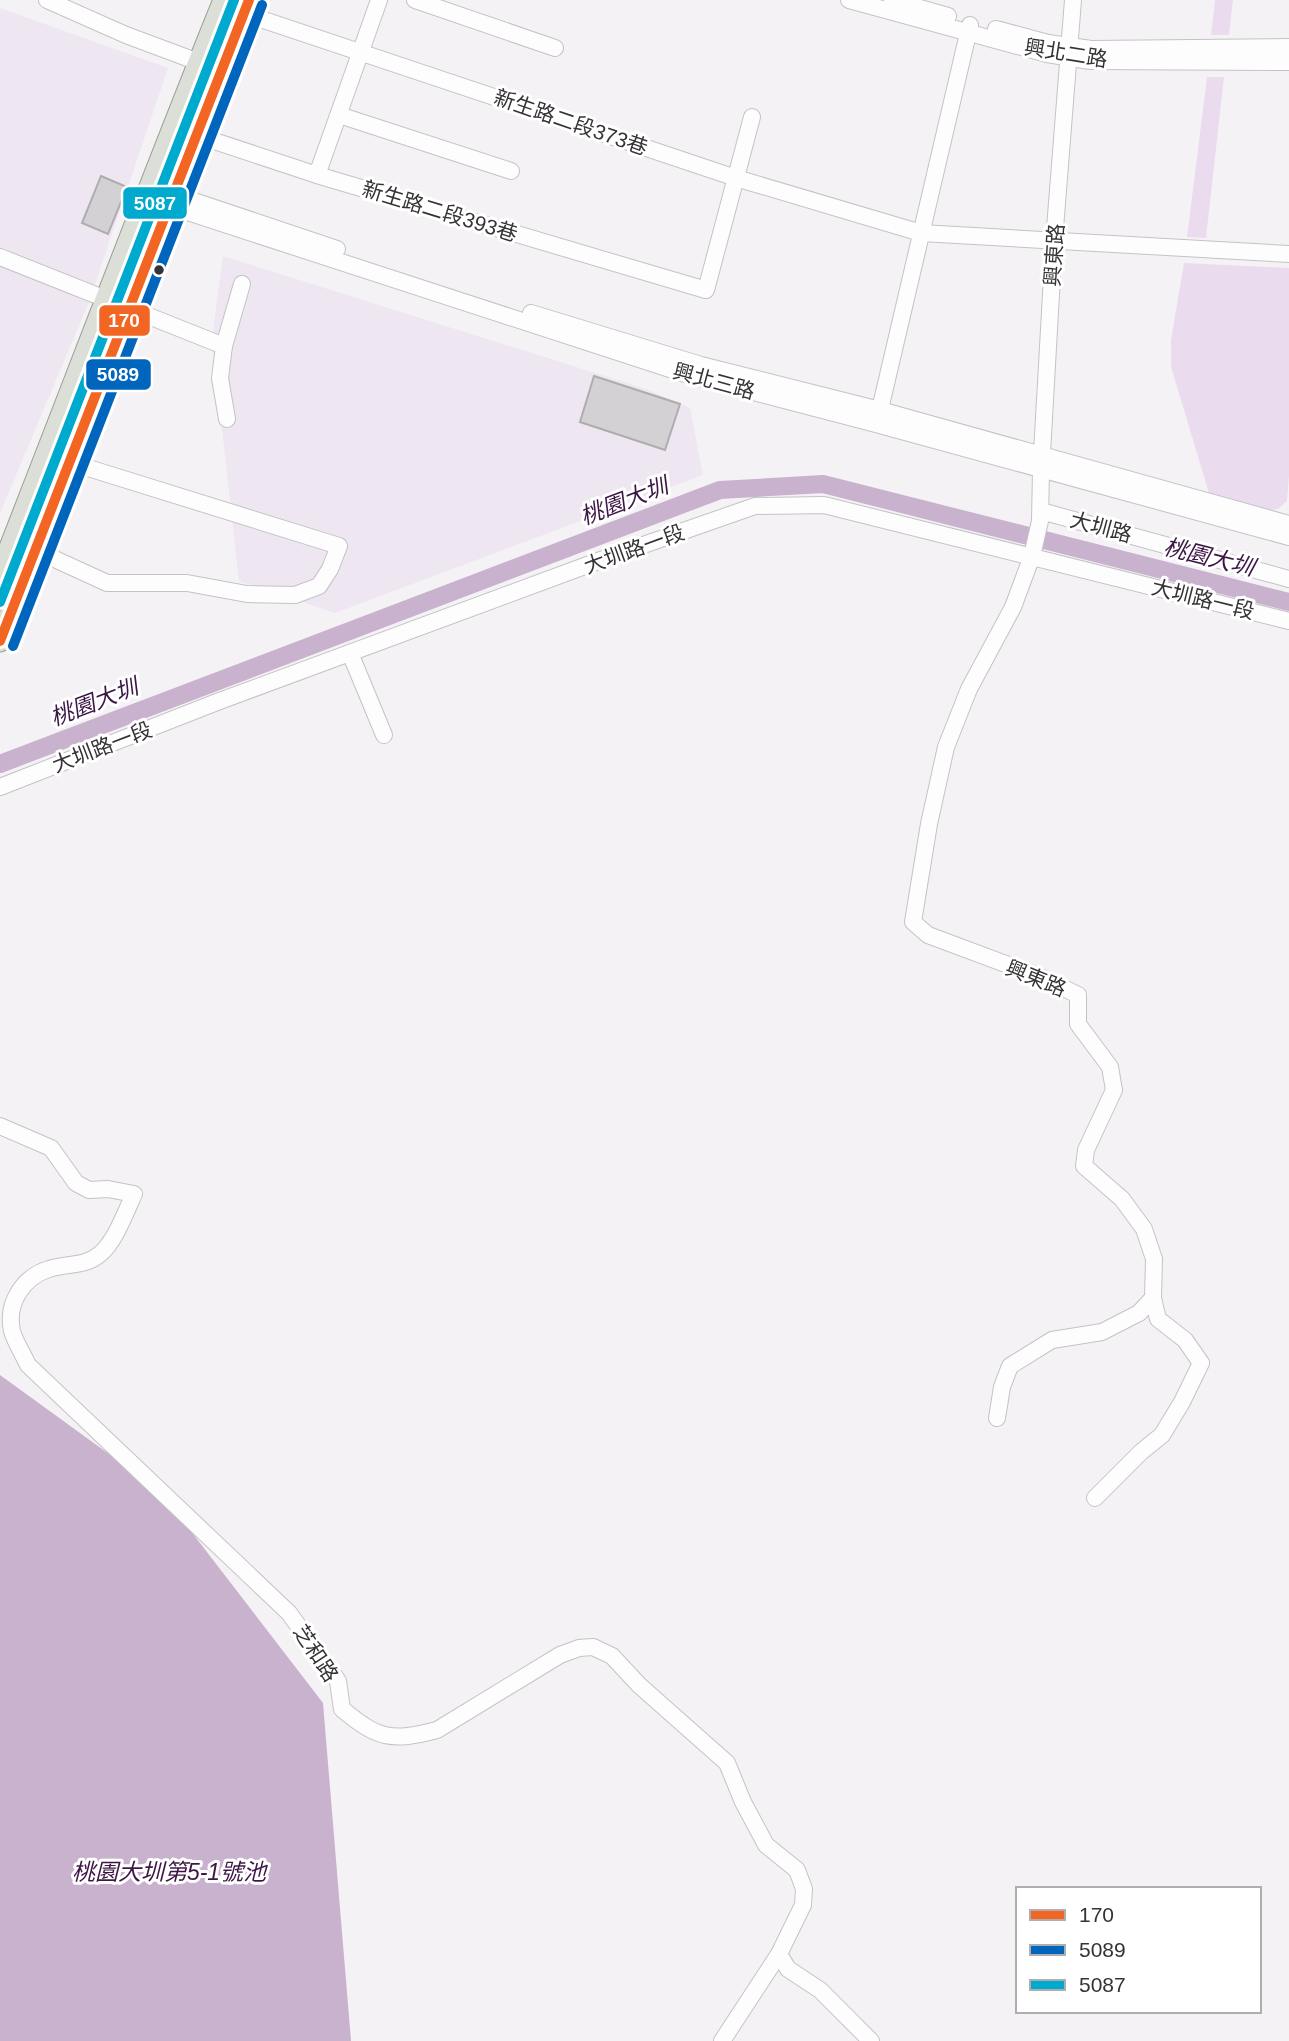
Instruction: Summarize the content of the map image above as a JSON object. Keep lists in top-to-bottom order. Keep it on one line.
{"streets":{"street":["興北二路","新生路二段373巷","新生路二段393巷","興東路","興北三路","大圳路","大圳路一段","芝和路"]},"crossings":[["興北二路","興東路"],["新生路二段373巷","新生路二段393巷"],["新生路二段373巷","興東路"],["興東路","興北三路"],["興東路","大圳路"],["興東路","大圳路一段"],["大圳路","大圳路一段"]],"water":["桃園大圳","桃園大圳第5-1號池"],"lines":["transit line 170","transit line 5087","transit line 5089"],"legend":["170","5089","5087"]}
